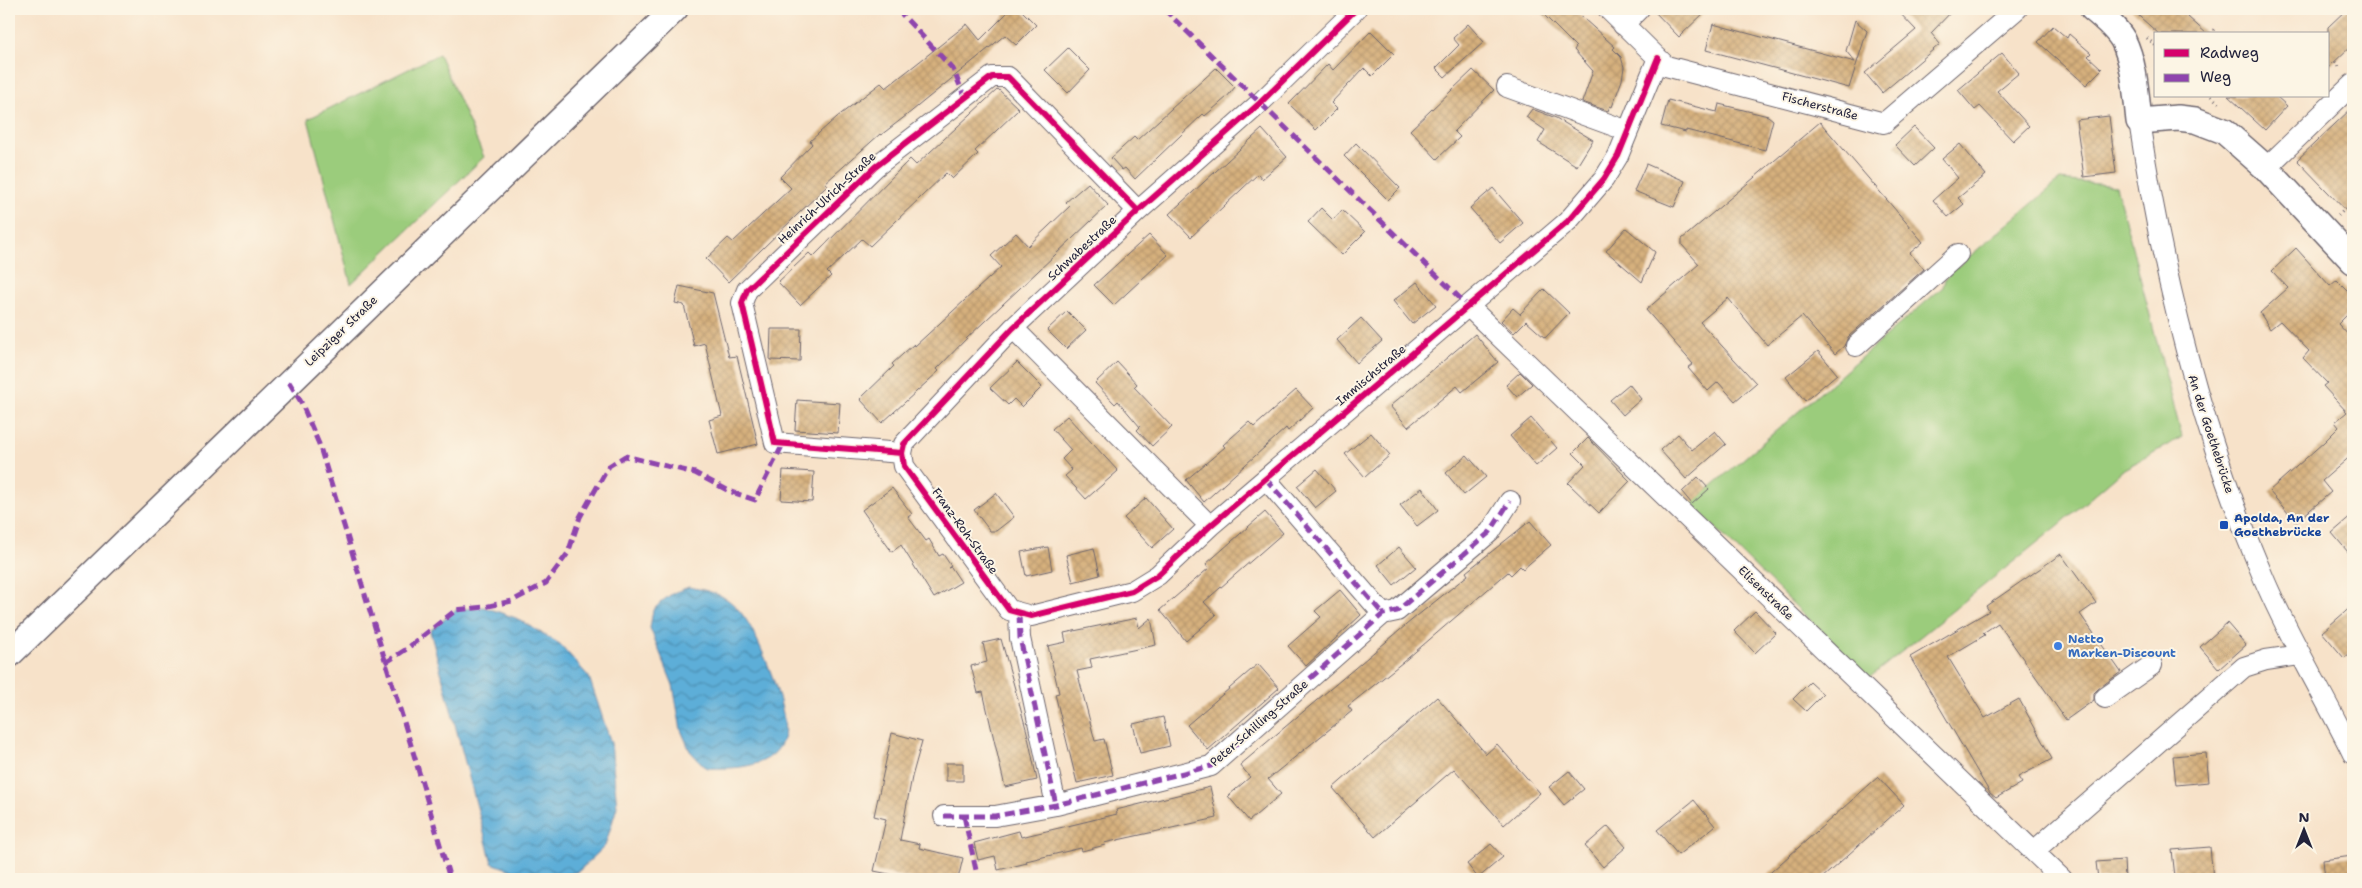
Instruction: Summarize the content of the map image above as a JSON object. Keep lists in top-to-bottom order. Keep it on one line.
{"streets":{"main road":["Leipziger Straße"],"street":["Fischerstraße","Heinrich-Ulrich-Straße","Schwabestraße","Immischstraße","An der Goethebrücke","Franz-Roh-Straße","Elisenstraße","Peter-Schilling-Straße"]},"crossings":[["Fischerstraße","Immischstraße"],["Heinrich-Ulrich-Straße","Schwabestraße"],["Heinrich-Ulrich-Straße","Franz-Roh-Straße"],["Schwabestraße","Franz-Roh-Straße"],["Immischstraße","Franz-Roh-Straße"],["Immischstraße","Elisenstraße"]],"places":{"transit":["Apolda, An der Goethebrücke"],"other":["Netto Marken-Discount"]},"legend":["Radweg","Weg"],"north":"top"}
